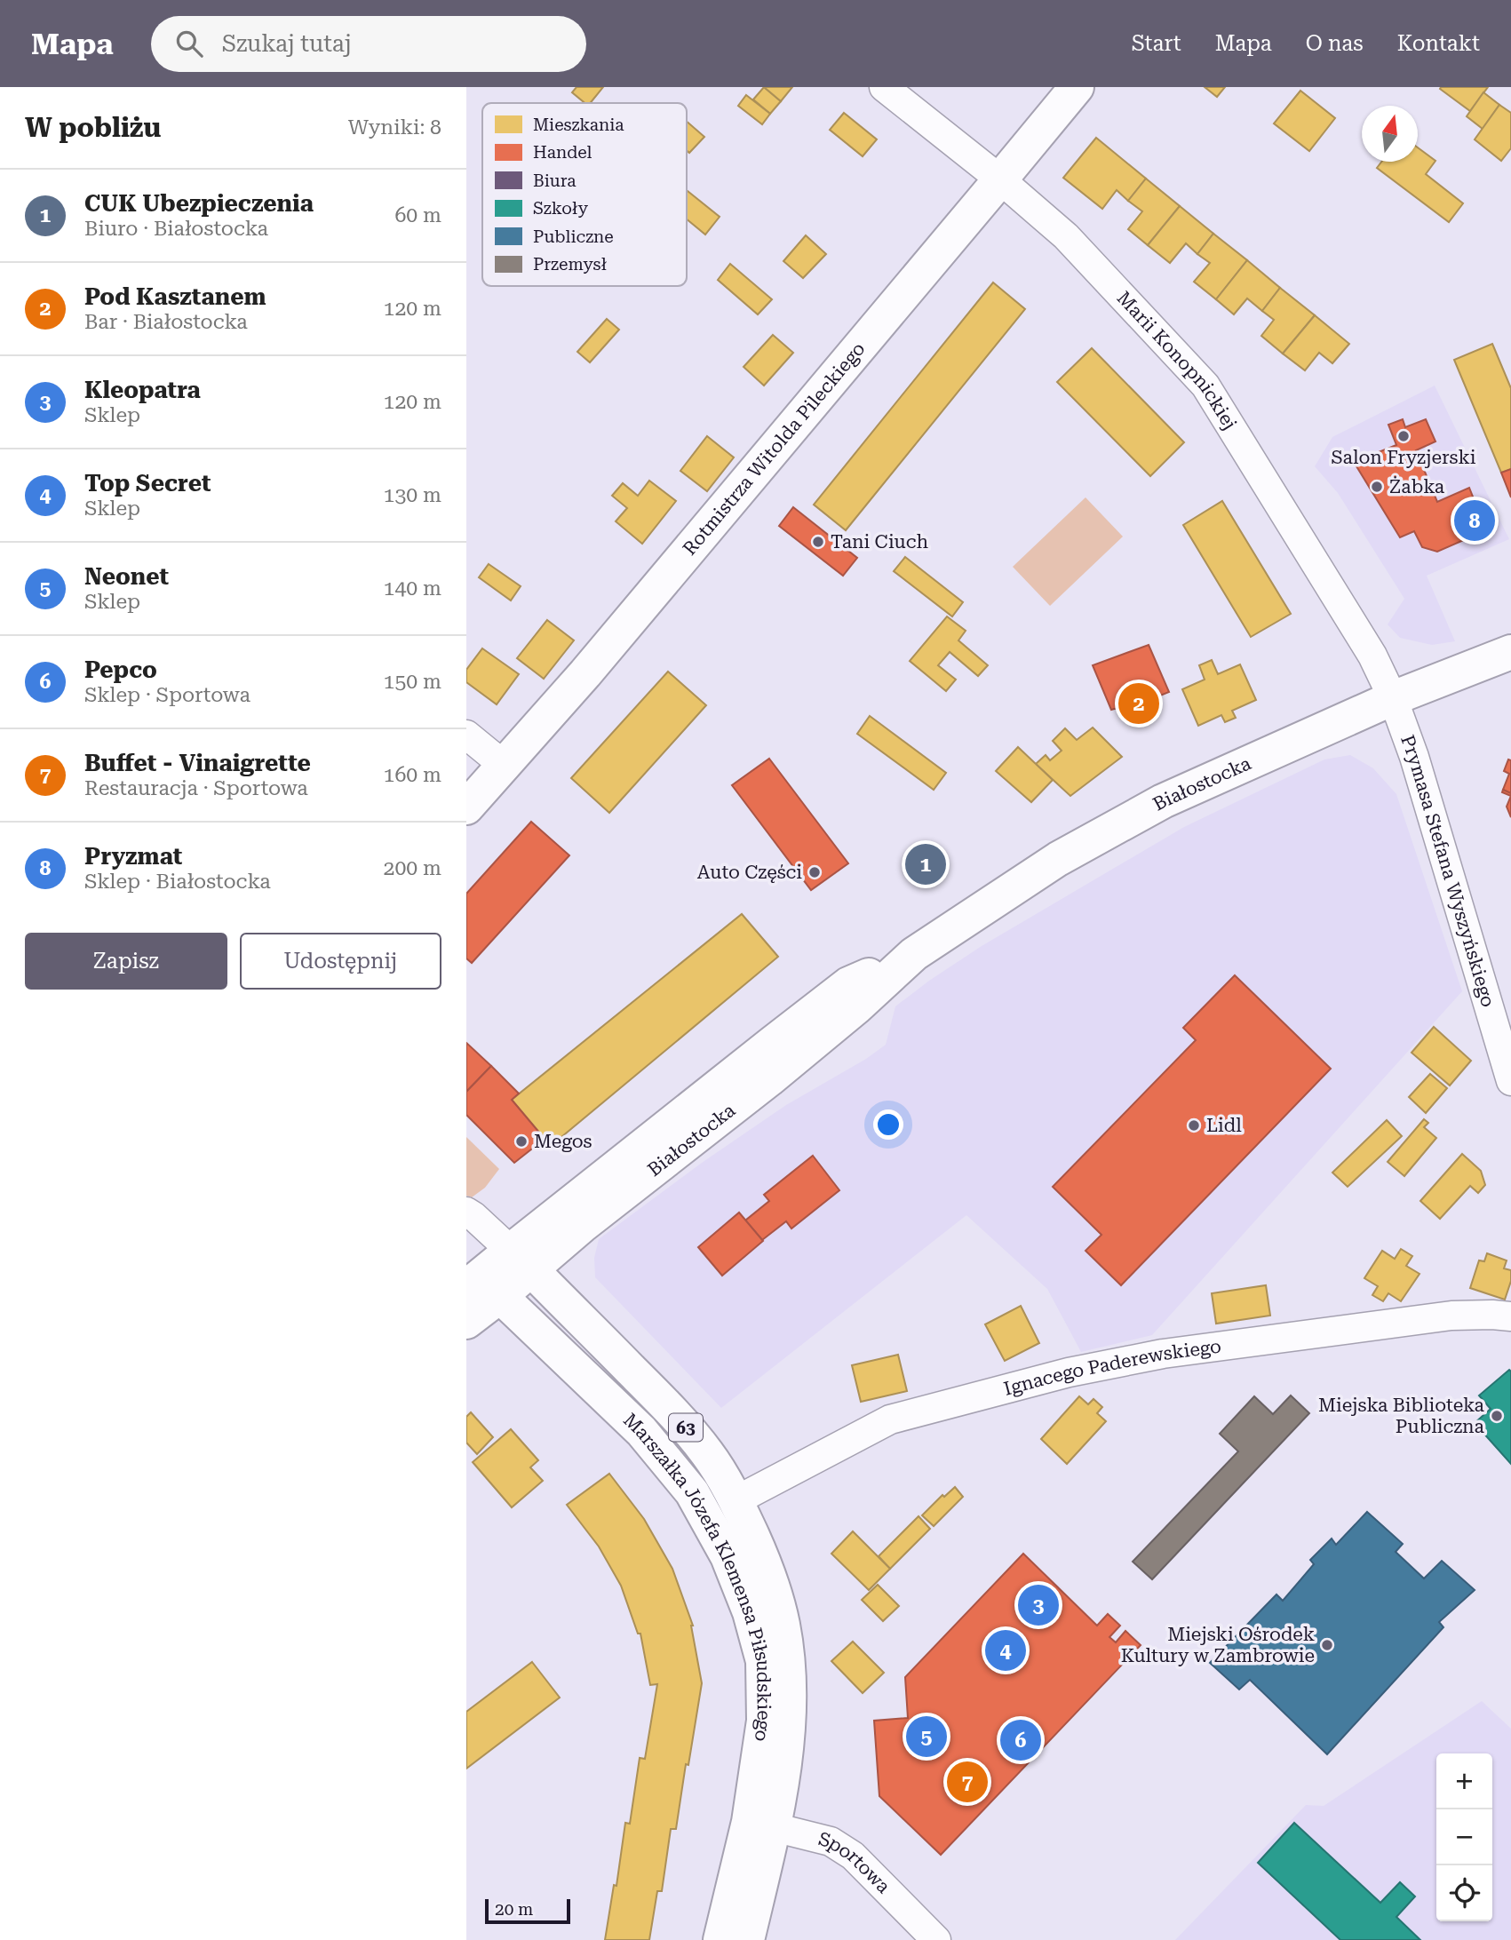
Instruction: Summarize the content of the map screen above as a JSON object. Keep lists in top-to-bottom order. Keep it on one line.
{"streets":{"main road":["Rotmistrza Witolda Pileckiego","Białostocka","63","Marszałka Józefa Klemensa Piłsudskiego"],"street":["Marii Konopnickiej","Prymasa Stefana Wyszyńskiego","Ignacego Paderewskiego","Sportowa"]},"crossings":[["Marii Konopnickiej","Rotmistrza Witolda Pileckiego"],["Marii Konopnickiej","Białostocka"],["Marii Konopnickiej","Prymasa Stefana Wyszyńskiego"],["Białostocka","Prymasa Stefana Wyszyńskiego"],["Białostocka","Marszałka Józefa Klemensa Piłsudskiego"],["Ignacego Paderewskiego","Marszałka Józefa Klemensa Piłsudskiego"],["Marszałka Józefa Klemensa Piłsudskiego","Sportowa"]],"places":["Salon Fryzjerski","Żabka","Tani Ciuch","Auto Części","Lidl","Megos","Miejska Biblioteka Publiczna","Miejski Ośrodek Kultury w Zambrowie"],"legend":["Mieszkania","Handel","Biura","Szkoły","Publiczne","Przemysł"],"scale_bar":"20 m","north":"top","page":{"header":"Mapa","search":"Szukaj tutaj","nav":["Start","Mapa","O nas","Kontakt"],"heading":["W pobliżu","Wyniki: 8"],"list":[{"mark":"1","name":"CUK Ubezpieczenia","note":"Biuro · Białostocka","value":"60 m"},{"mark":"2","name":"Pod Kasztanem","note":"Bar · Białostocka","value":"120 m"},{"mark":"3","name":"Kleopatra","note":"Sklep","value":"120 m"},{"mark":"4","name":"Top Secret","note":"Sklep","value":"130 m"},{"mark":"5","name":"Neonet","note":"Sklep","value":"140 m"},{"mark":"6","name":"Pepco","note":"Sklep · Sportowa","value":"150 m"},{"mark":"7","name":"Buffet - Vinaigrette","note":"Restauracja · Sportowa","value":"160 m"},{"mark":"8","name":"Pryzmat","note":"Sklep · Białostocka","value":"200 m"}],"pins":["8","2","1","3","4","5","6","7"],"buttons":["Zapisz","Udostępnij"],"map_buttons":["+","−"],"scale":"20 m"}}
